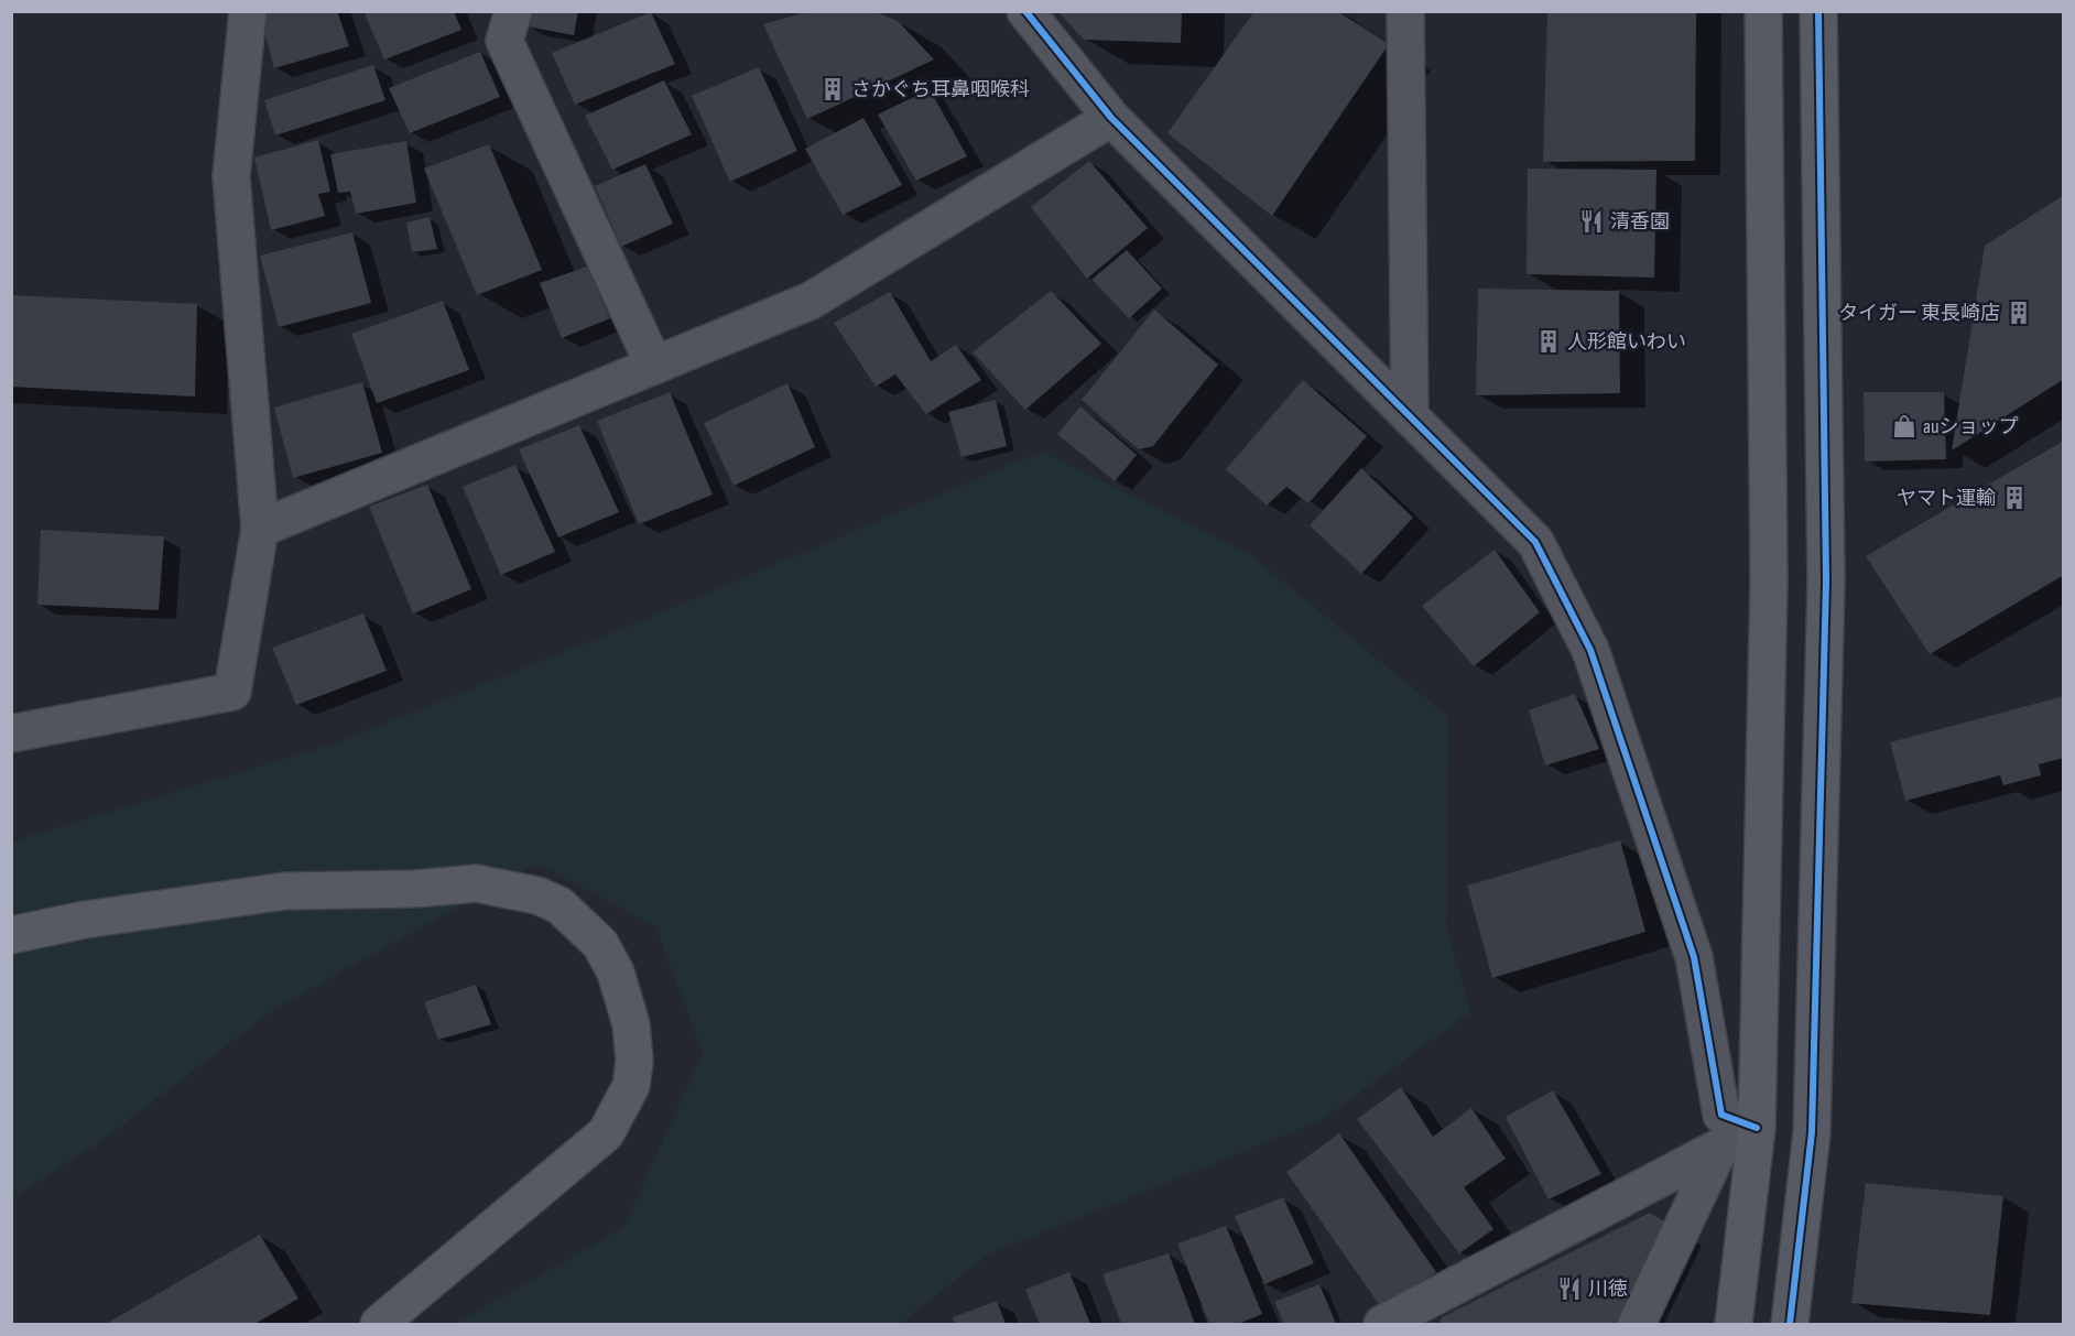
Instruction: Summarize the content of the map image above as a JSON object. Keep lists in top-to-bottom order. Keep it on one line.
{"places":{"building":["さかぐち耳鼻咽喉科","タイガー 東長崎店","人形館いわい","ヤマト運輸"],"restaurant":["清香園","川徳"],"shop":["auショップ"]}}
